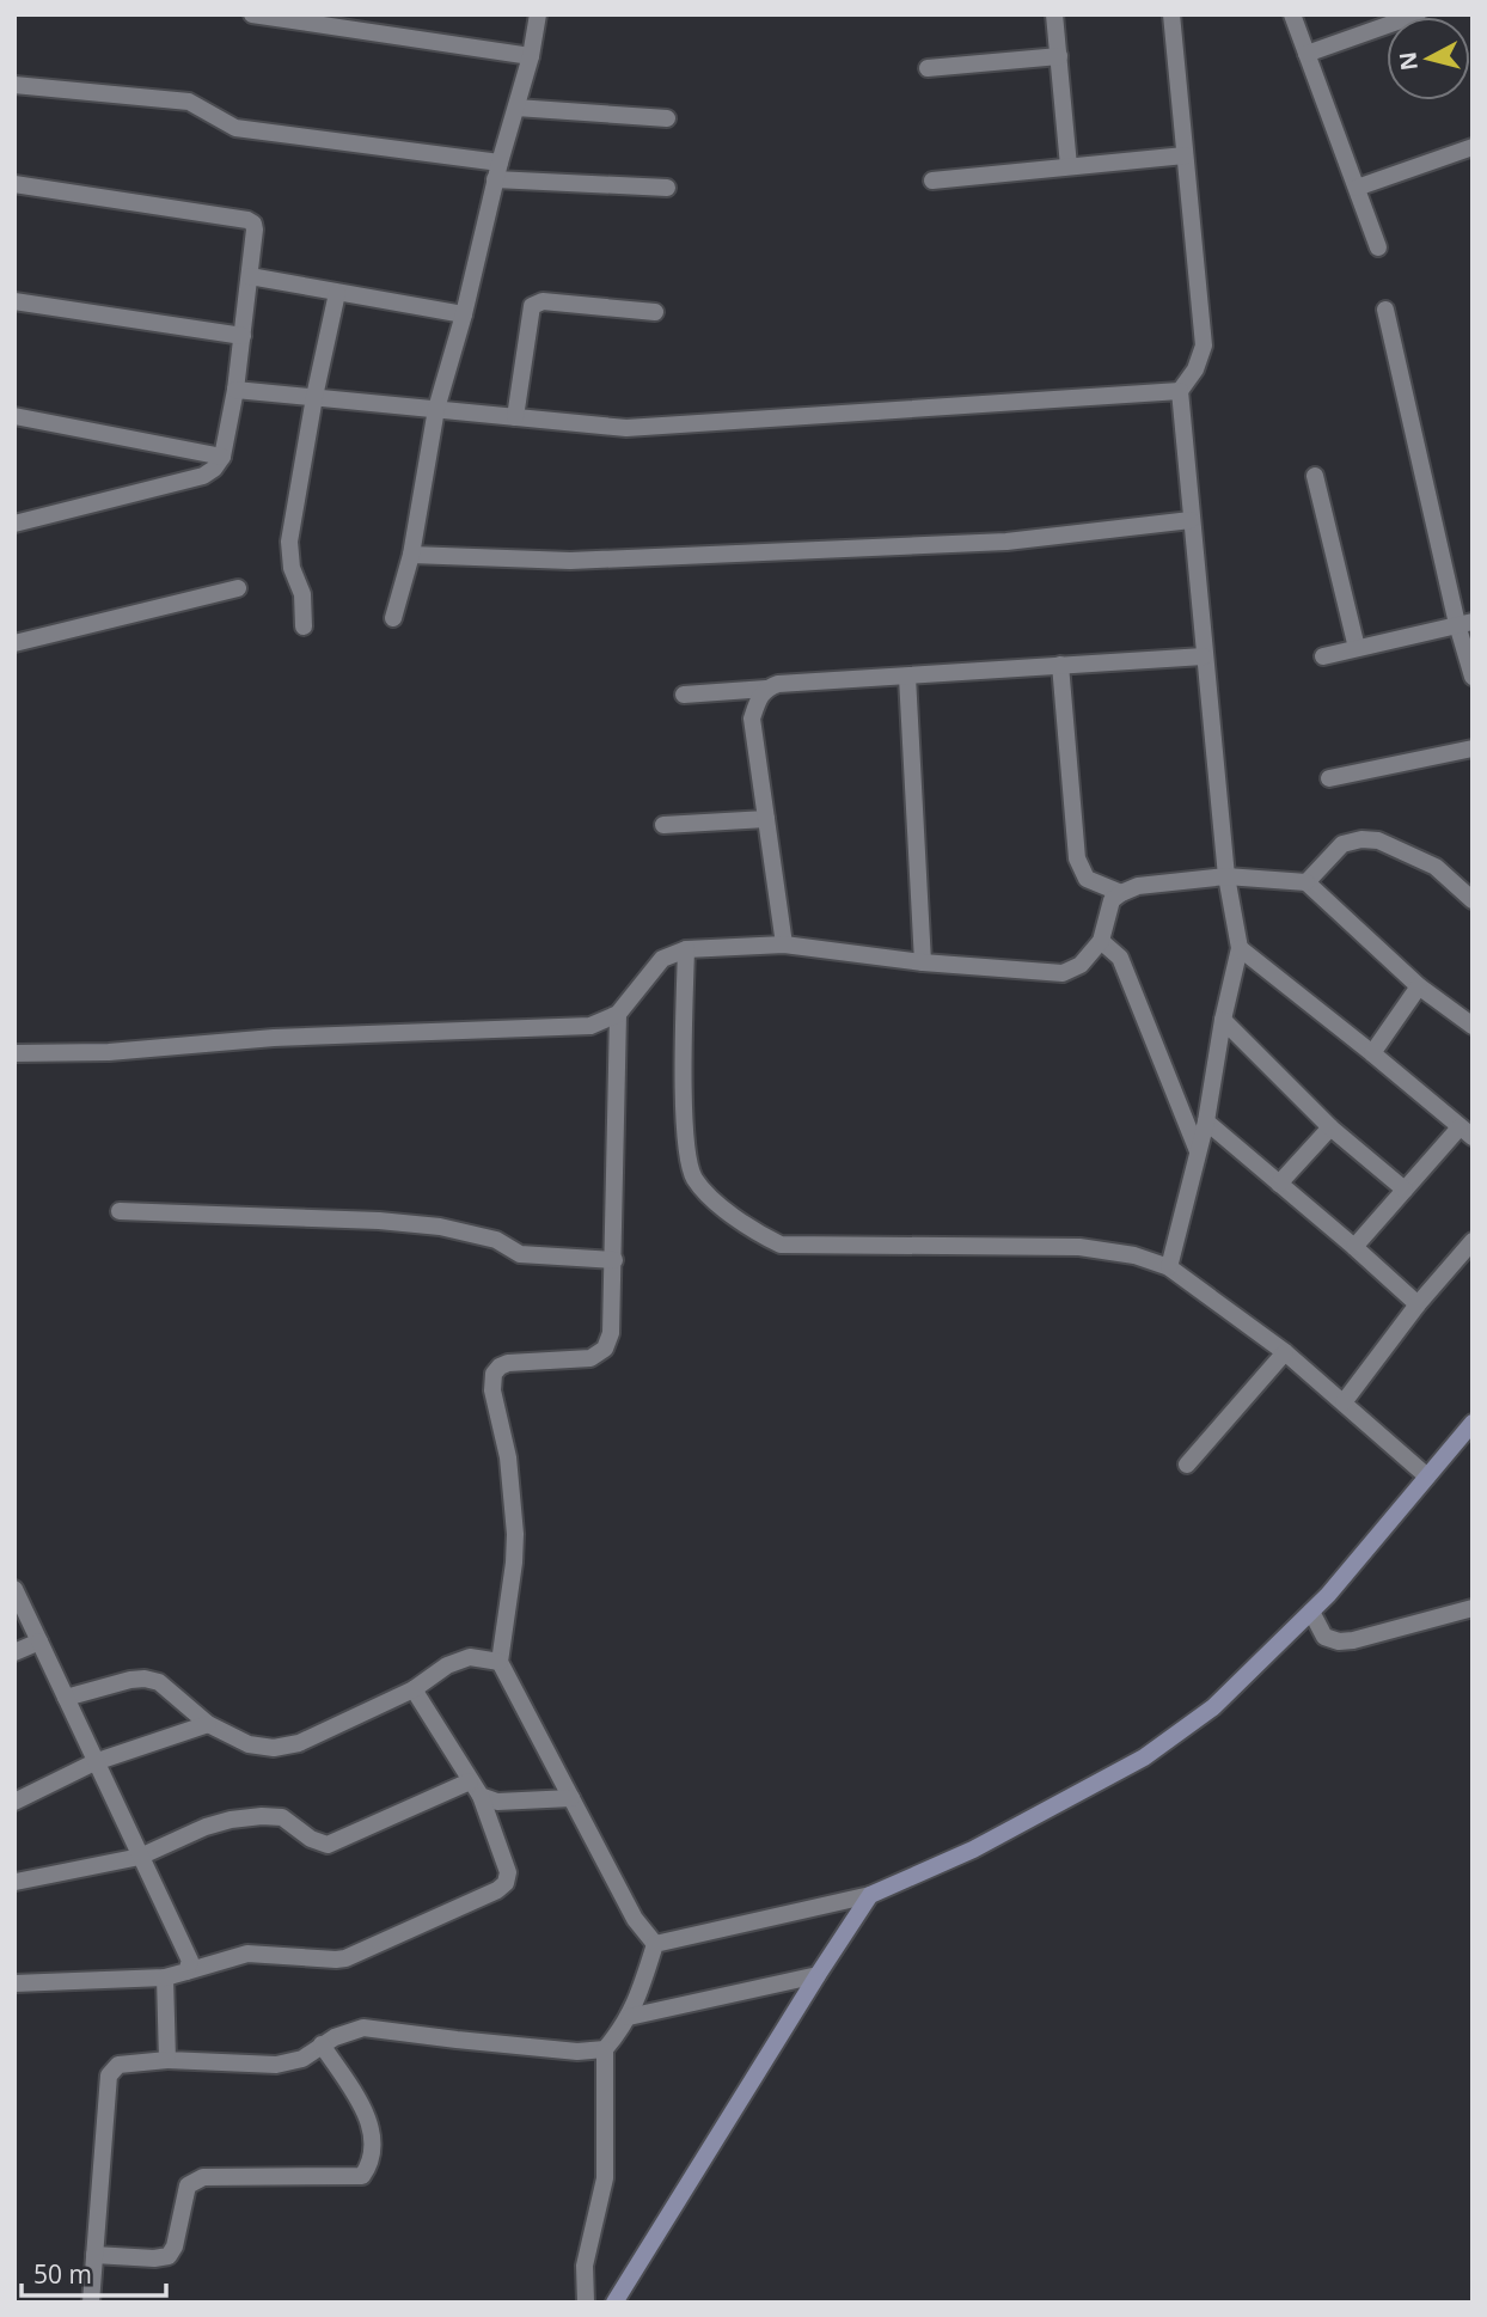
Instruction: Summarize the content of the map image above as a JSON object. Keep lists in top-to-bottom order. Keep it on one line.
{"scale_bar":"50 m","north":"left"}
